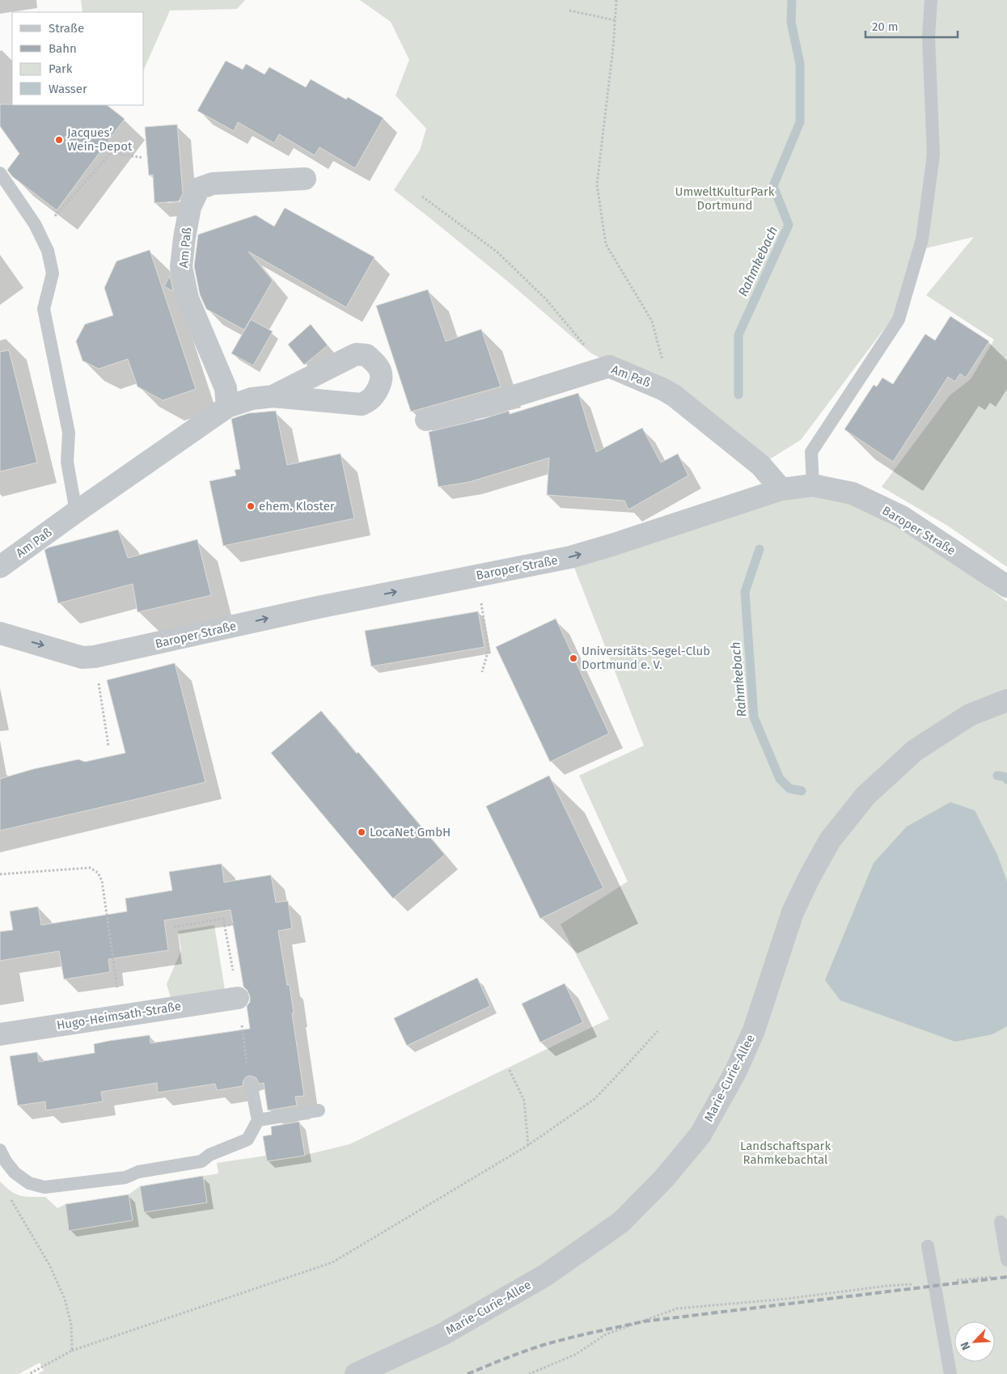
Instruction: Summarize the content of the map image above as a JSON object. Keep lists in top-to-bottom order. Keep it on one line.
{"streets":{"street":["Am Paß","Baroper Straße","Hugo-Heimsath-Straße","Marie-Curie-Allee"]},"crossings":[["Am Paß","Baroper Straße"]],"one_way":["Baroper Straße"],"water":["Rahmkebach"],"parks":["UmweltKulturPark Dortmund","Landschaftspark Rahmkebachtal"],"places":["Jacques’ Wein-Depot","ehem. Kloster","Universitäts-Segel-Club Dortmund e. V.","LocaNet GmbH"],"legend":["Straße","Bahn","Park","Wasser"],"scale_bar":"20 m","north":"bottom left"}
